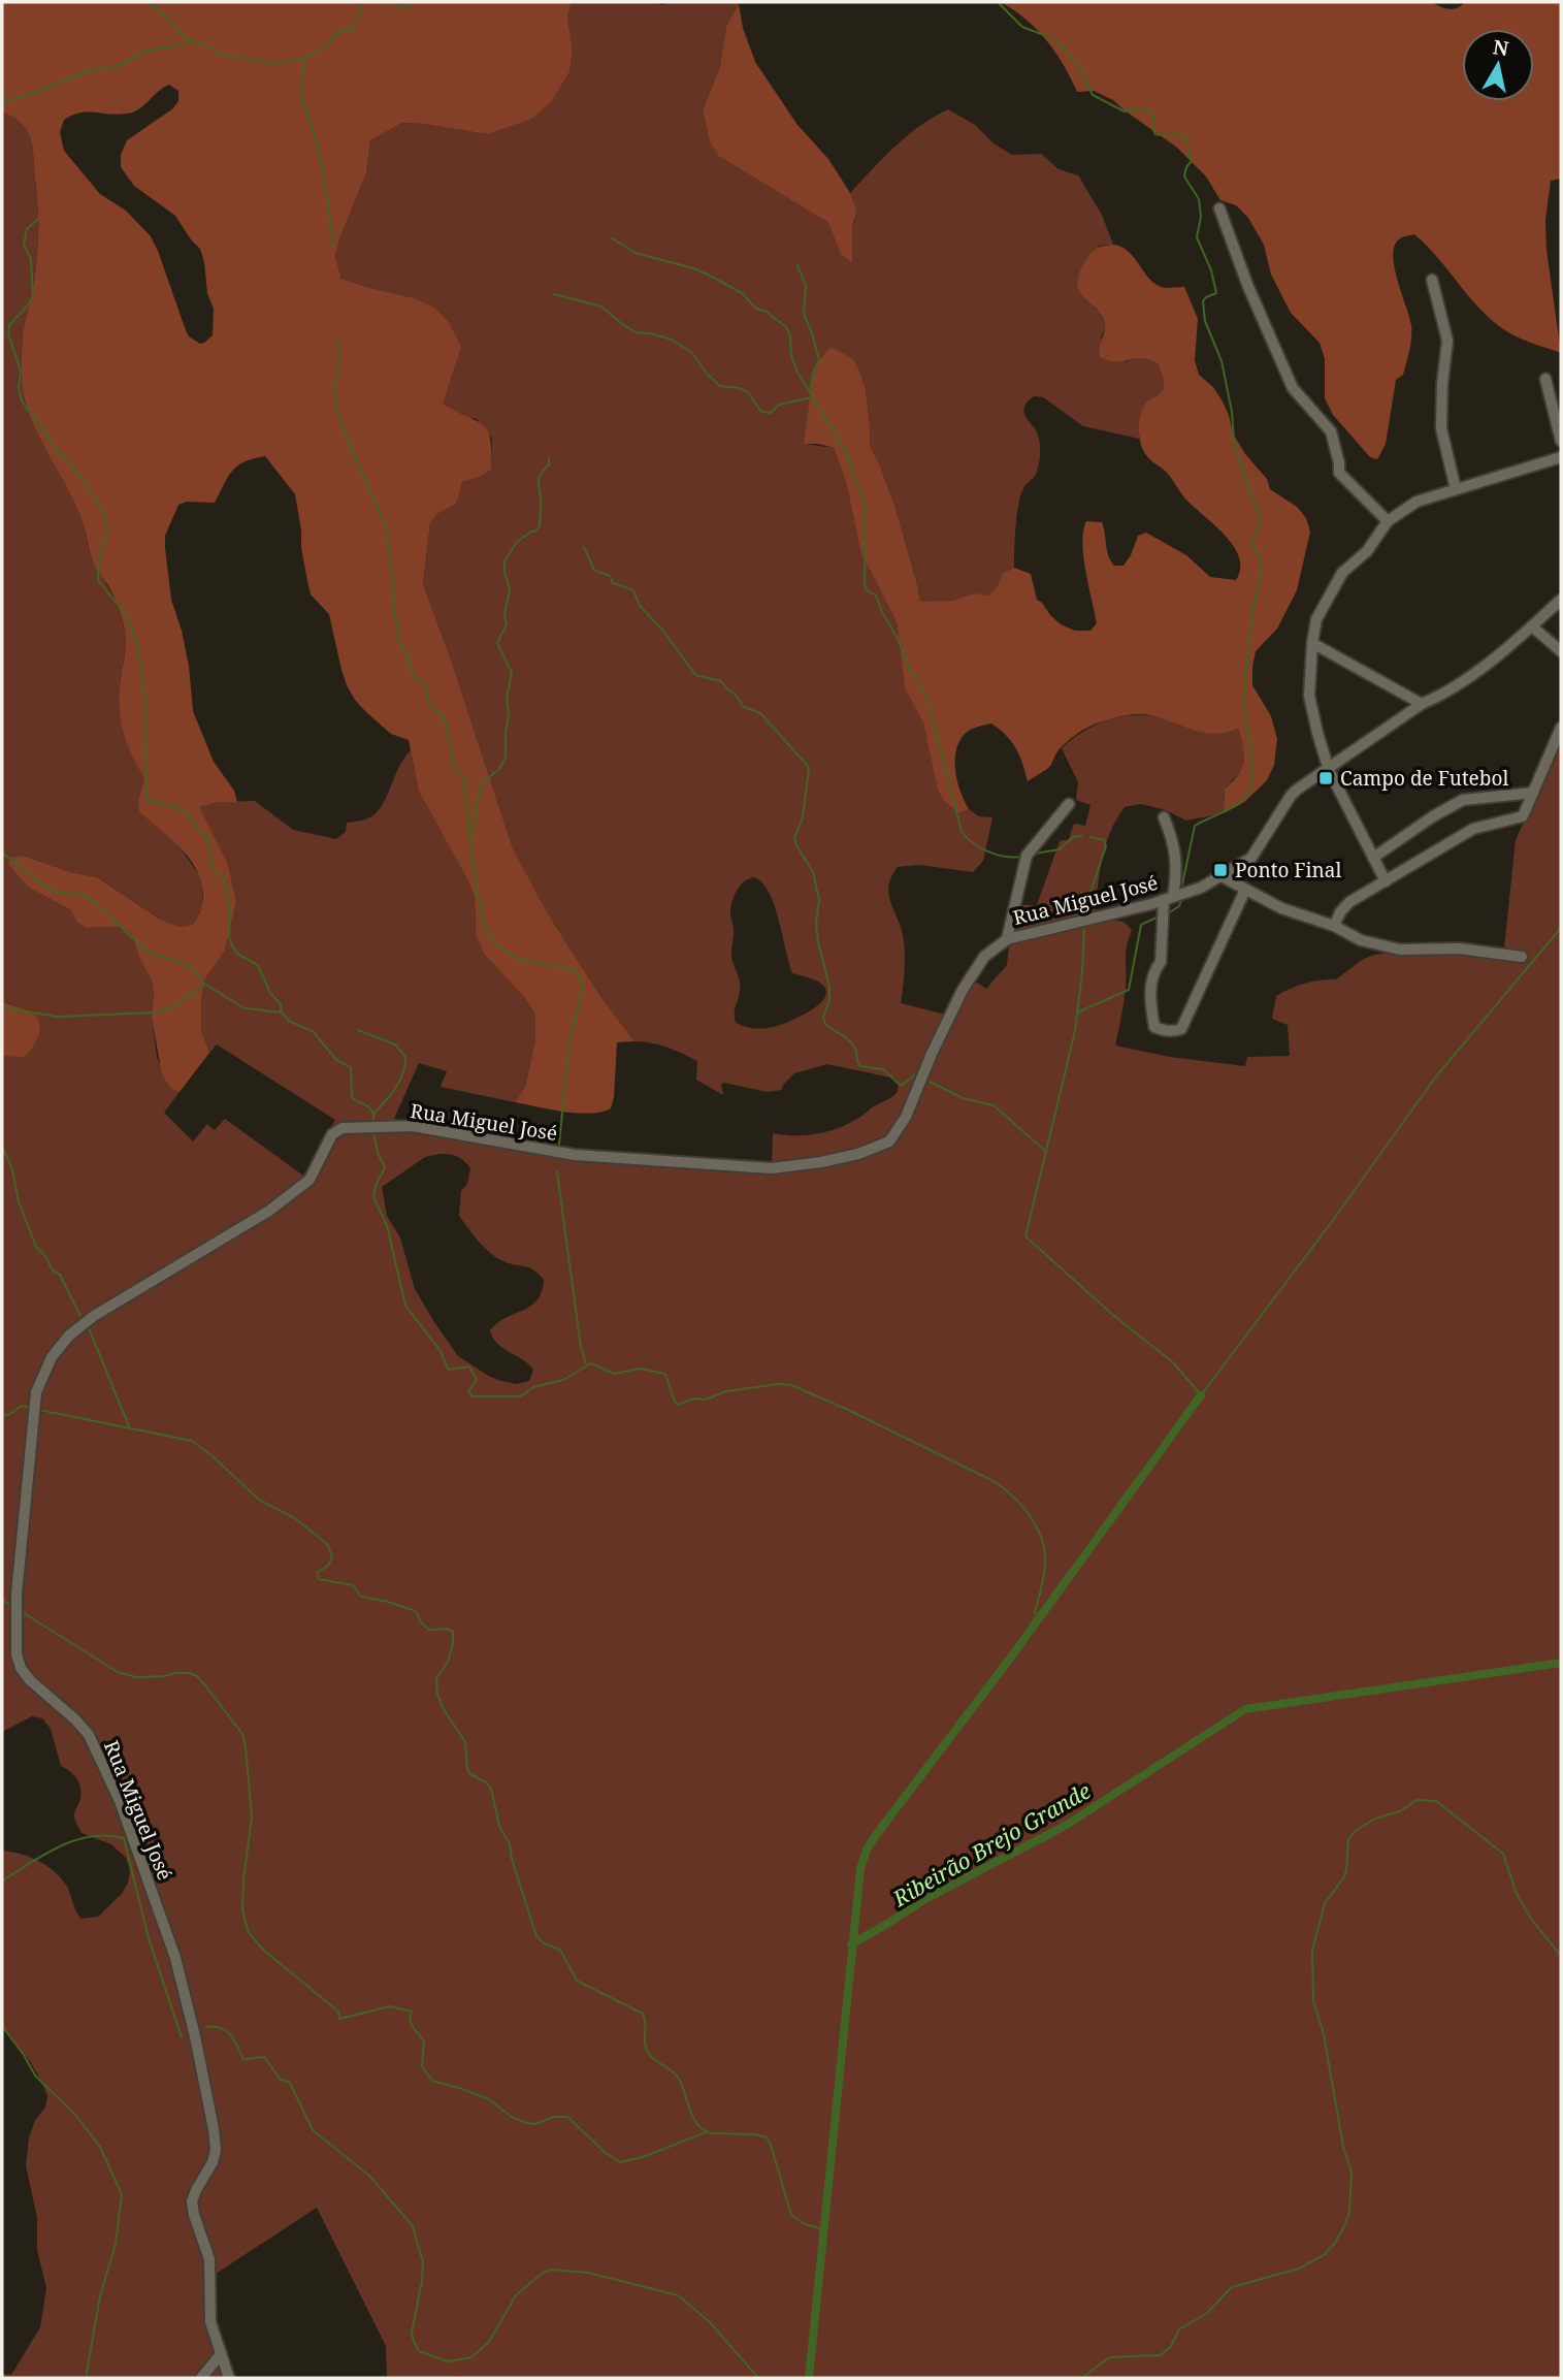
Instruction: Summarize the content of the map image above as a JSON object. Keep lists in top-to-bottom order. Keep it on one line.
{"streets":{"street":["Rua Miguel José"]},"water":["Ribeirão Brejo Grande"],"places":{"transit":["Campo de Futebol","Ponto Final"]},"north":"top"}
